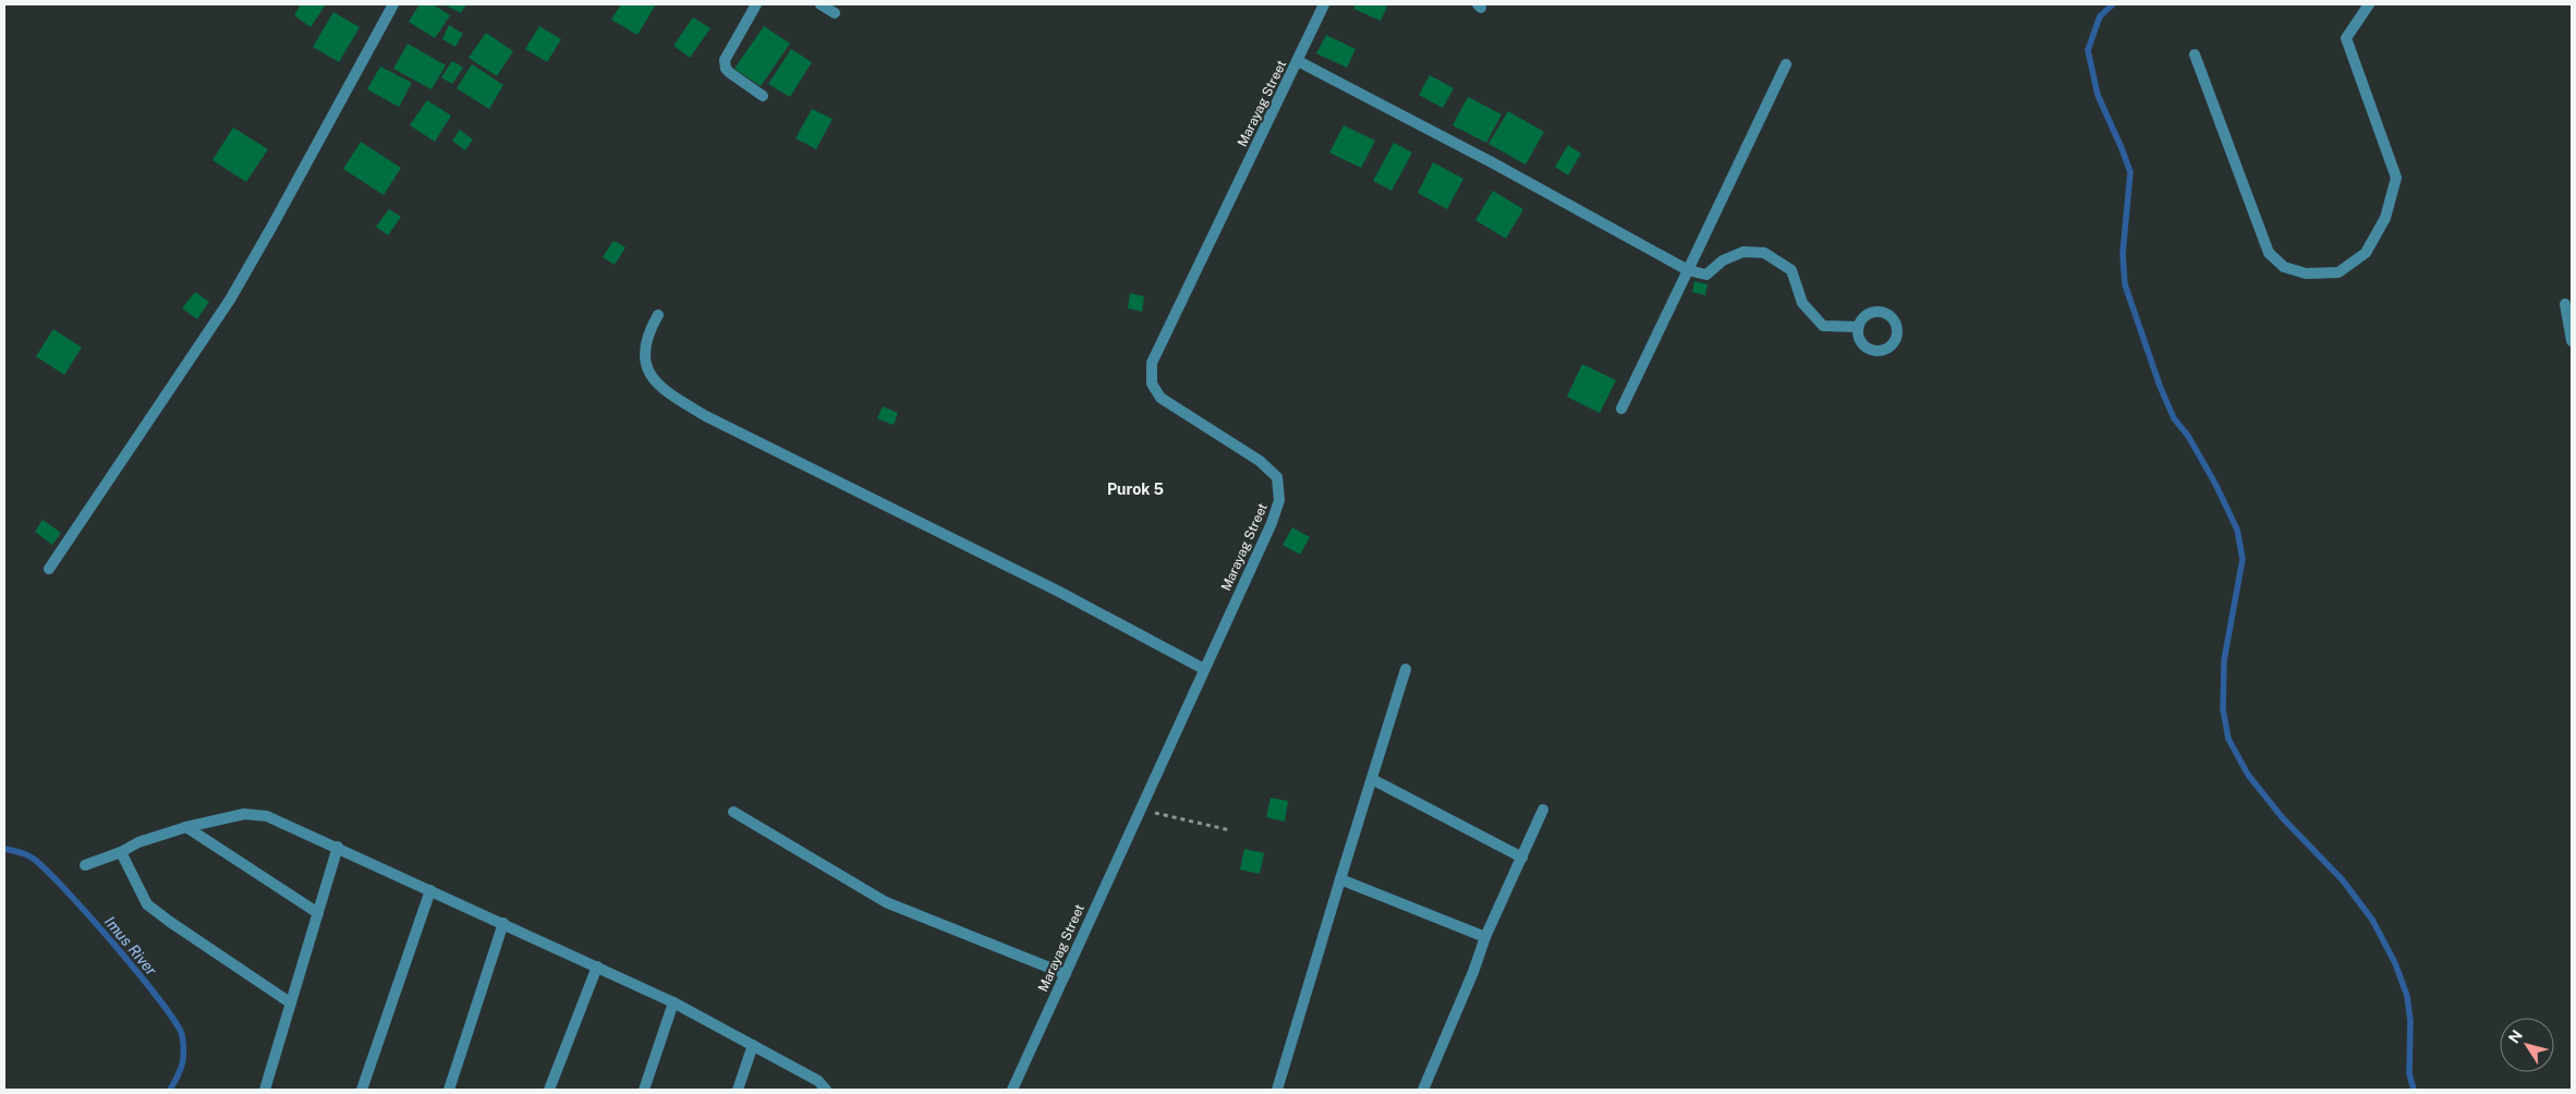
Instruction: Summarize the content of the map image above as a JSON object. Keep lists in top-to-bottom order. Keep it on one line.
{"streets":{"street":["Marayag Street"]},"districts":["Purok 5"],"water":["Imus River"],"north":"top left"}
